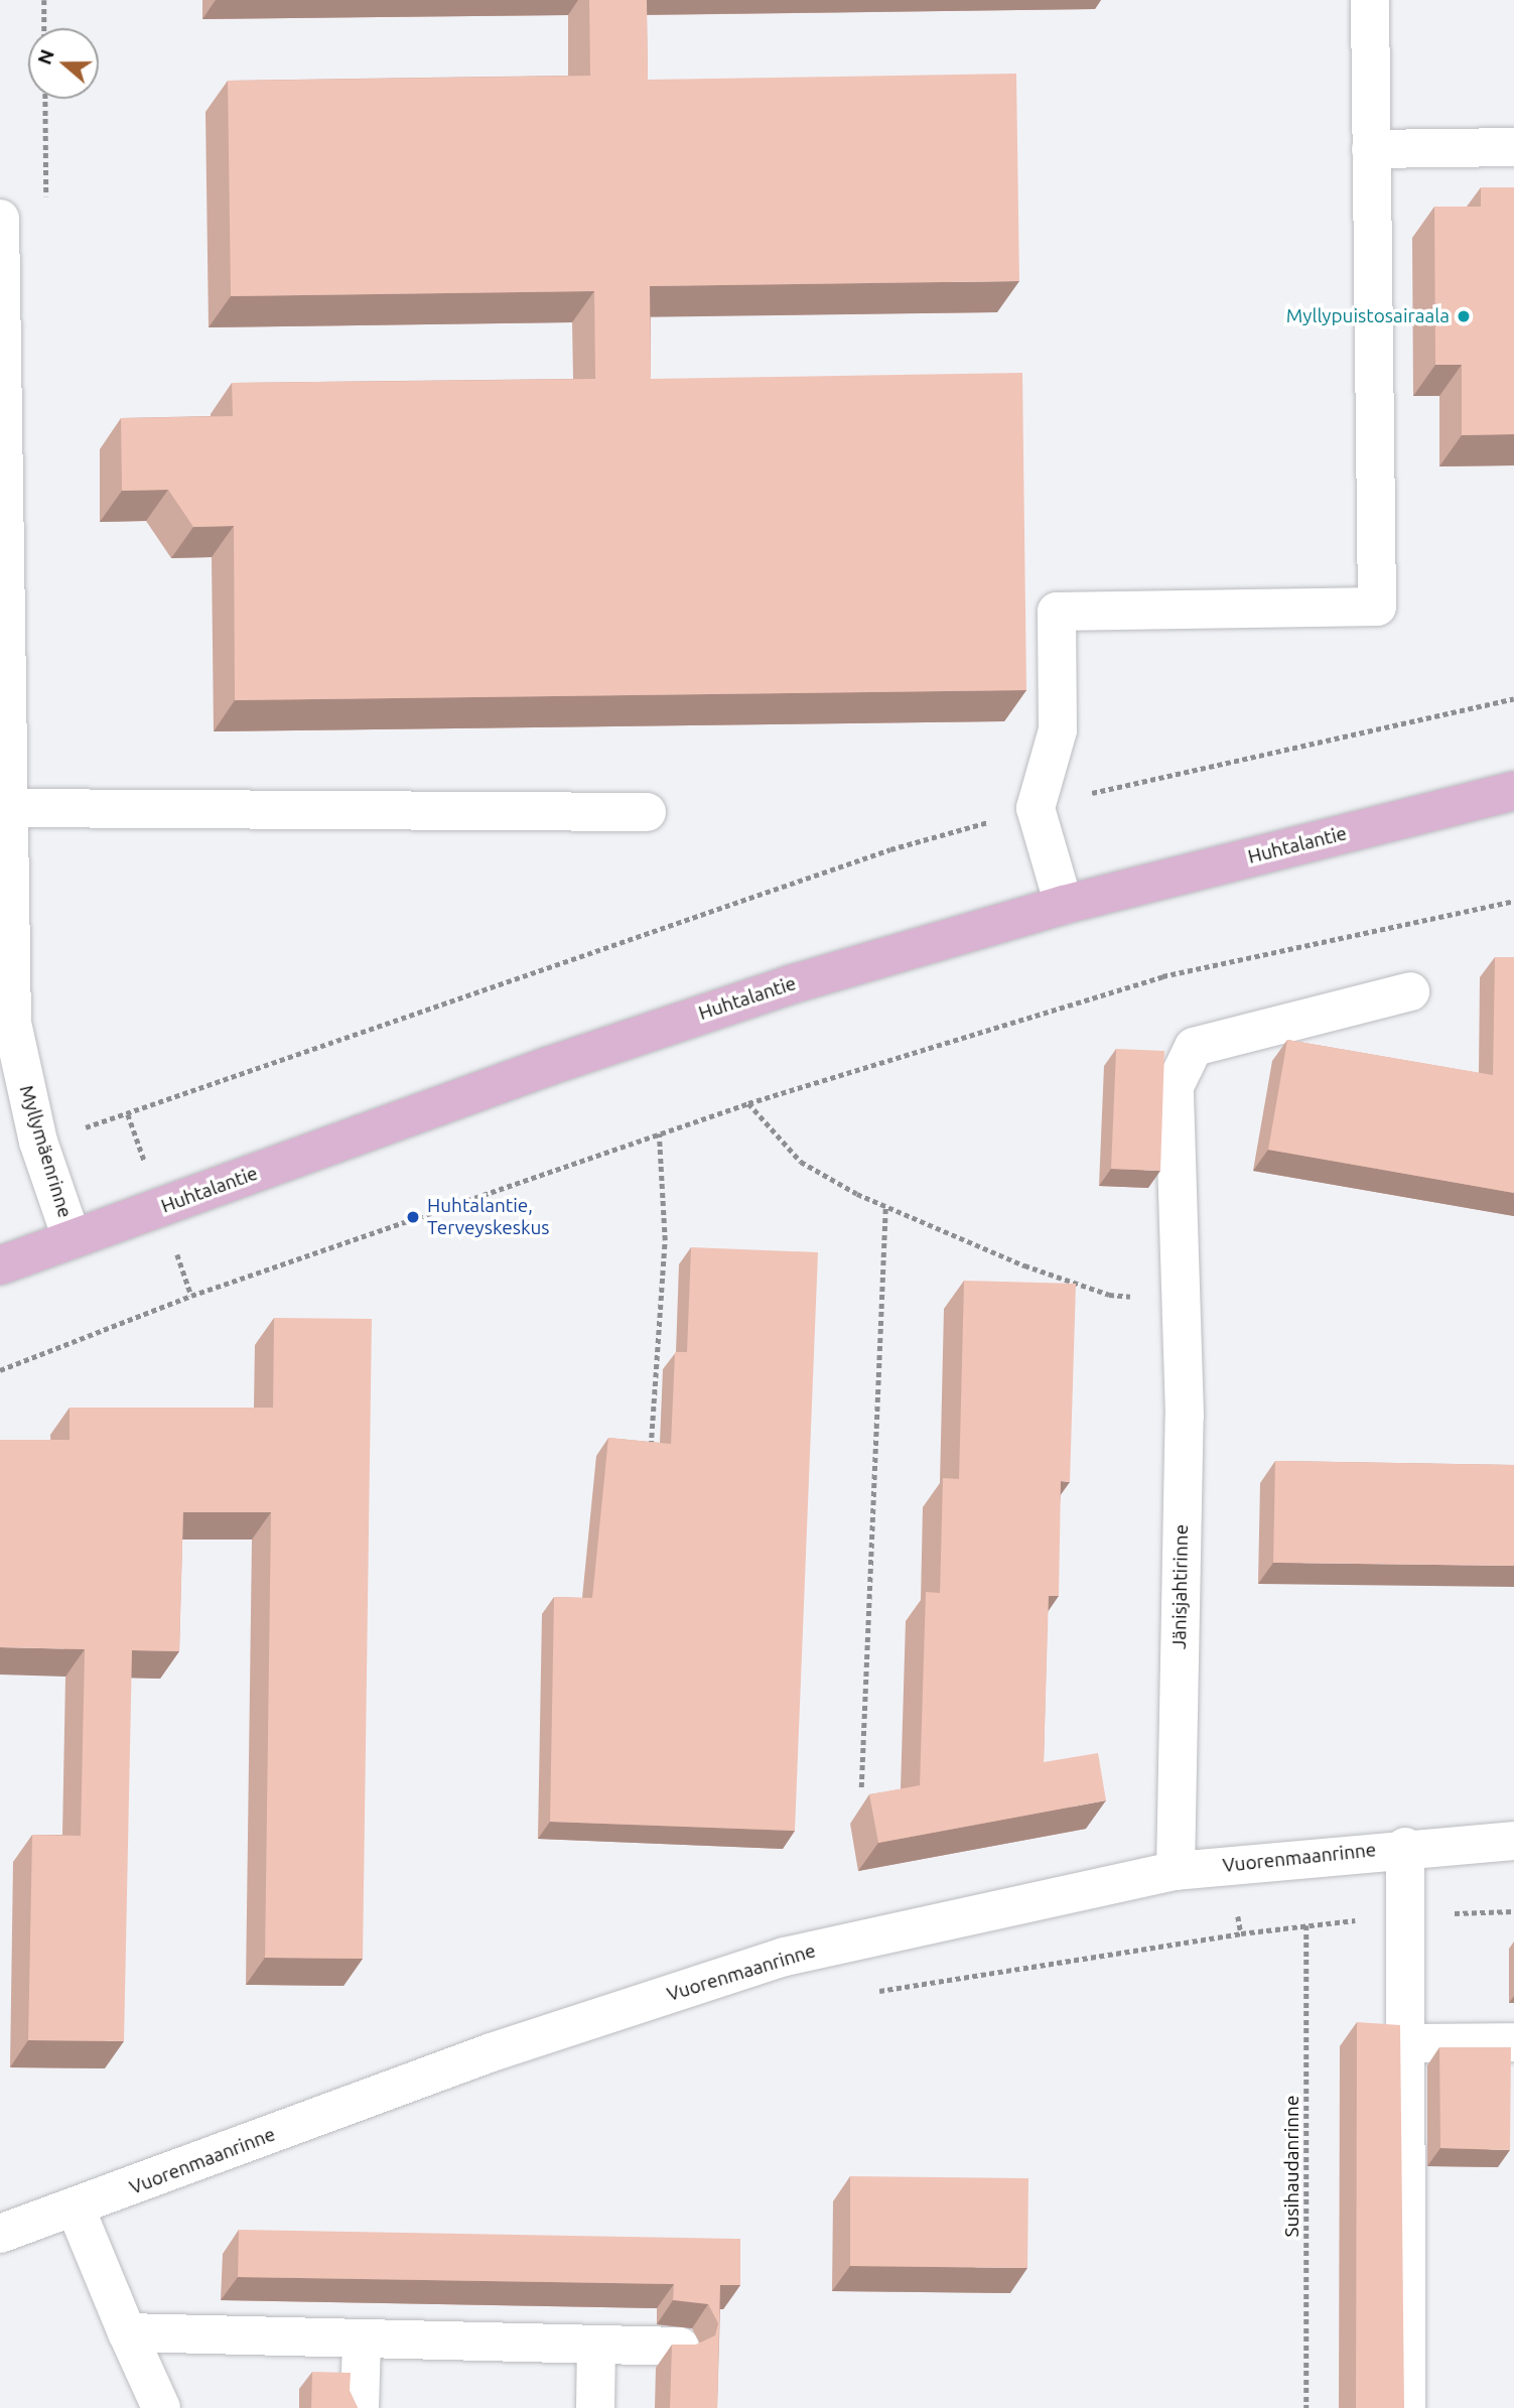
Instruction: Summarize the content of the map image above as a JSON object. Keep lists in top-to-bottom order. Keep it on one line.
{"streets":{"main road":["Huhtalantie"],"street":["Myllymäenrinne","Jänisjahtirinne","Vuorenmaanrinne"],"path":["Susihaudanrinne"]},"crossings":[["Huhtalantie","Myllymäenrinne"],["Jänisjahtirinne","Vuorenmaanrinne"]],"places":["Myllypuistosairaala","Huhtalantie, Terveyskeskus"],"north":"left"}
